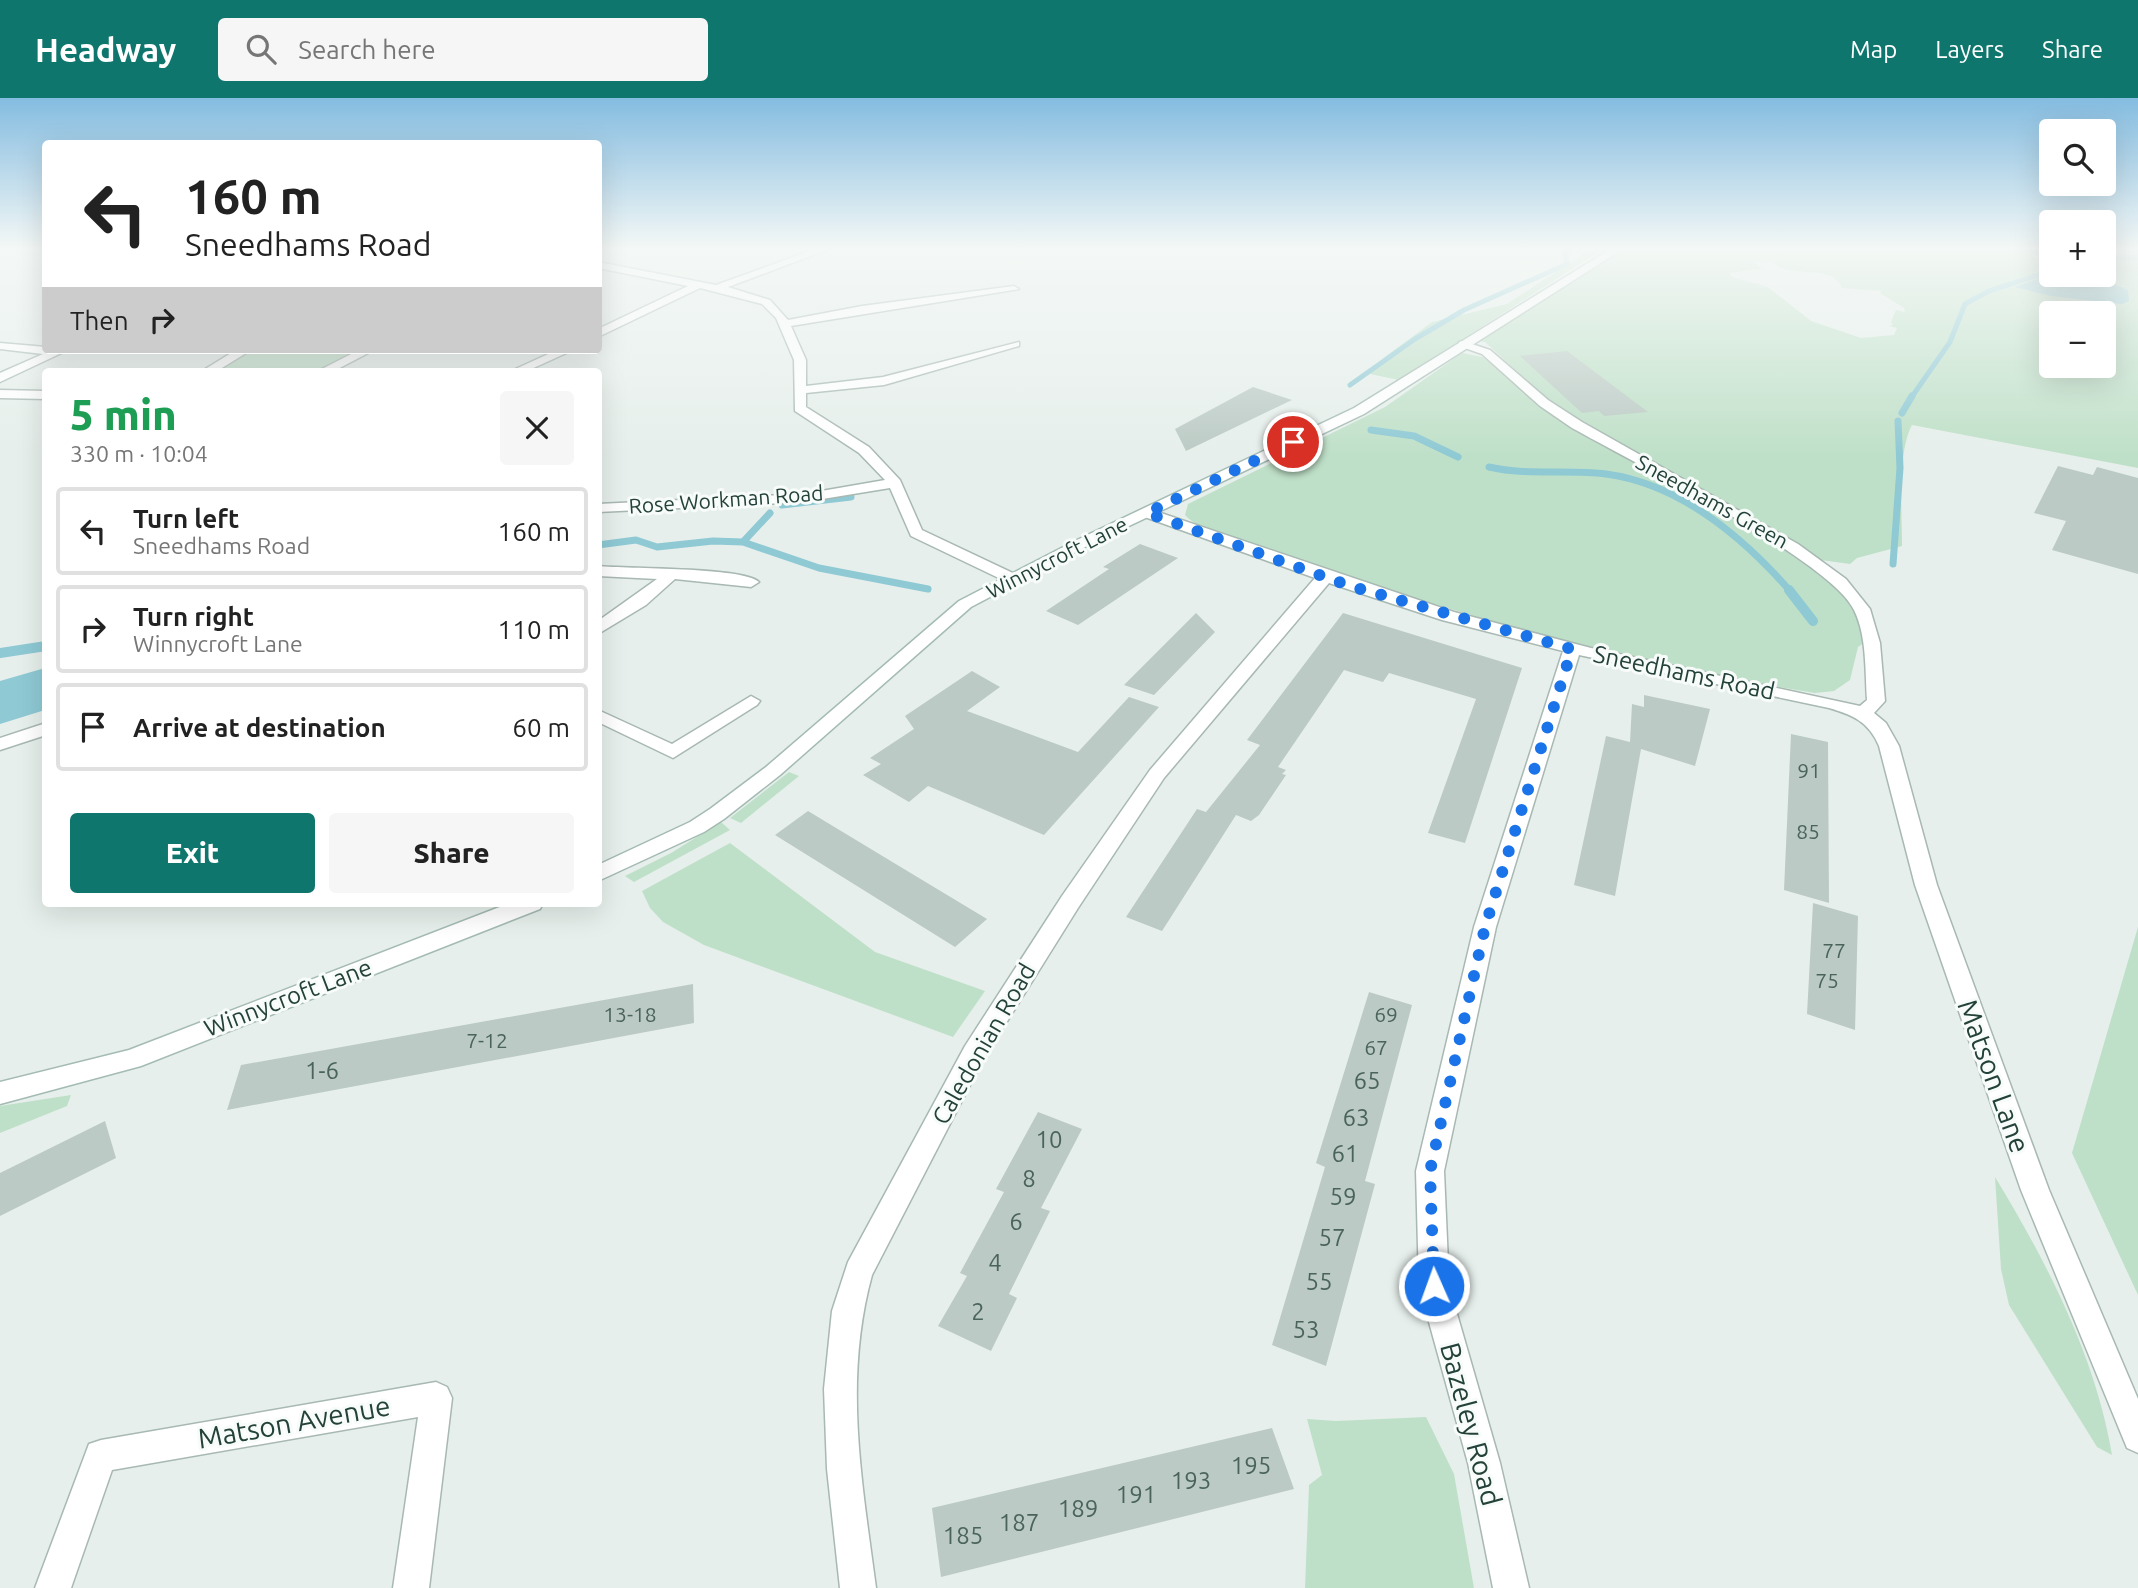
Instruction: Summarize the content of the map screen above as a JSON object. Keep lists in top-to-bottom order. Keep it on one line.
{"streets":{"street":["Rose Workman Road","Sneedhams Green","Winnycroft Lane","Sneedhams Road","Caledonian Road","Matson Lane","Matson Avenue","Bazeley Road"]},"crossings":[["Sneedhams Green","Winnycroft Lane"],["Sneedhams Green","Sneedhams Road"],["Sneedhams Green","Matson Lane"],["Winnycroft Lane","Sneedhams Road"],["Sneedhams Road","Caledonian Road"],["Sneedhams Road","Matson Lane"],["Sneedhams Road","Bazeley Road"]],"house_numbers":["91","85","77","75","13-18","69","7-12","67","1-6","65","63","10","61","8","59","6","57","4","55","2","53","195","193","191","189","187","185"],"page":{"header":"Headway","search":"Search here","nav":["Map","Layers","Share"],"map_buttons":["+","−"],"turn":["160 m","Sneedhams Road"],"then":"Then","heading":["5 min","330 m · 10:04"],"list":[{"name":"Turn left","note":"Sneedhams Road","value":"160 m"},{"name":"Turn right","note":"Winnycroft Lane","value":"110 m"},{"name":"Arrive at destination","value":"60 m"}],"buttons":["Exit","Share"]}}
